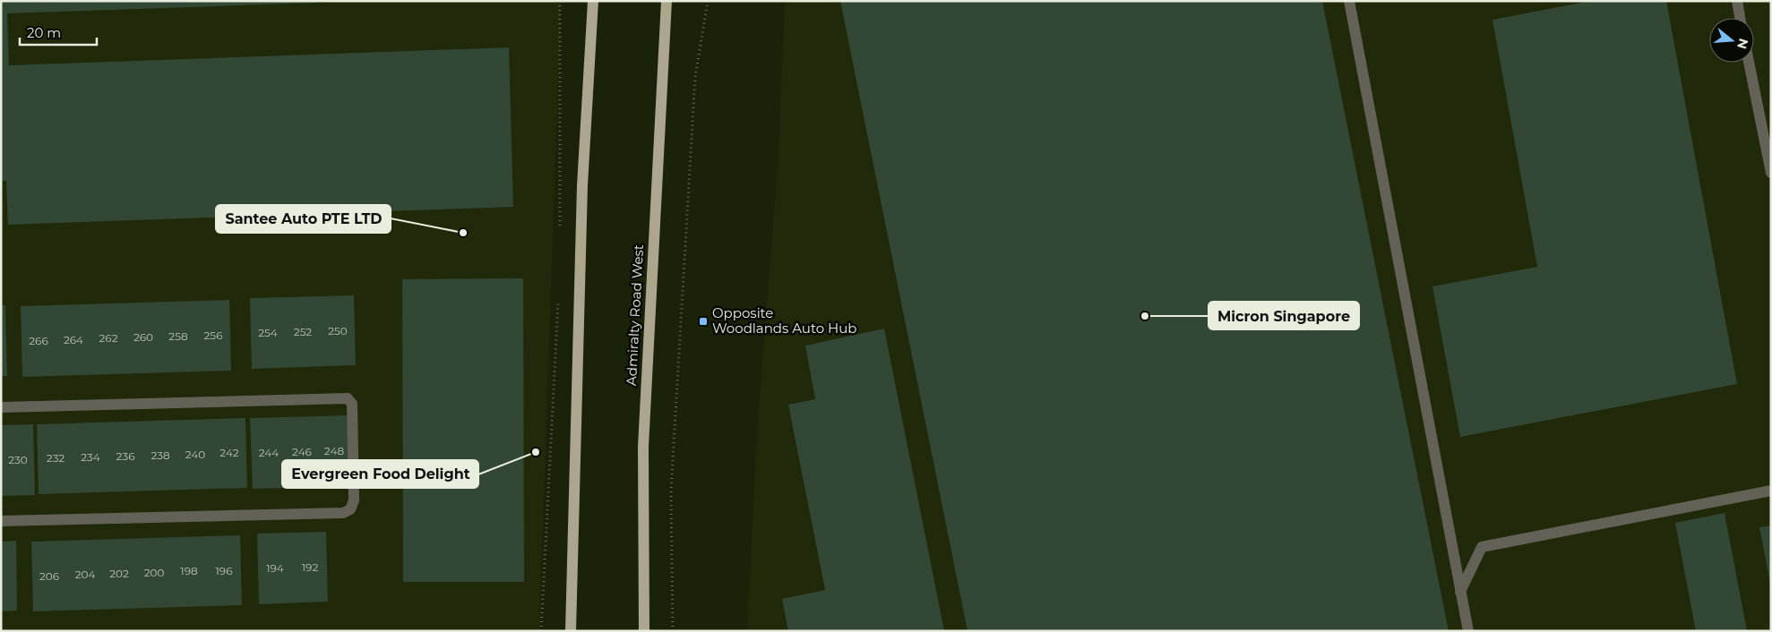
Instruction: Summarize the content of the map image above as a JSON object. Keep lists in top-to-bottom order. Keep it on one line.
{"streets":{"main road":["Admiralty Road West"]},"places":{"other":["Santee Auto PTE LTD","Micron Singapore","Evergreen Food Delight"],"transit":["Opposite Woodlands Auto Hub"]},"house_numbers":["250","252","254","256","258","260","262","264","266","248","246","242","244","240","238","236","234","232","230","192","194","198","196","200","202","204","206"],"scale_bar":"20 m","north":"right"}
